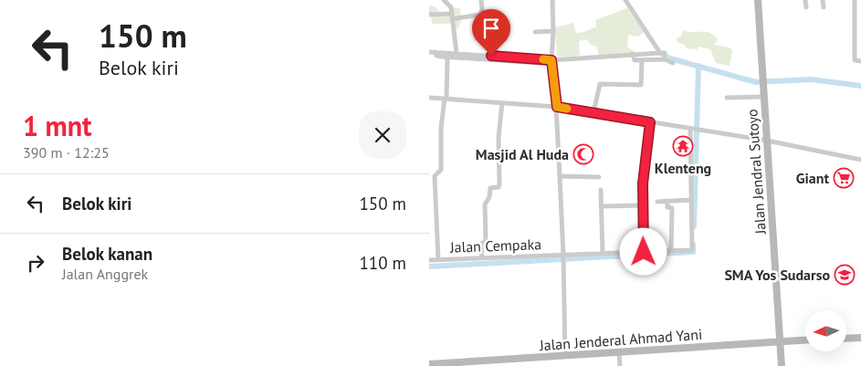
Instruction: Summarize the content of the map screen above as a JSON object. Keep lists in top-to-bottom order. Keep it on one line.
{"streets":{"main road":["Jalan Jendral Sutoyo","Jalan Jenderal Ahmad Yani"],"street":["Jalan Cempaka"]},"crossings":[["Jalan Jendral Sutoyo","Jalan Jenderal Ahmad Yani"]],"places":{"temple":["Klenteng"],"mosque":["Masjid Al Huda"],"supermarket":["Giant"],"school or university":["SMA Yos Sudarso"]},"north":"left","page":{"turn":["150 m","Belok kiri"],"heading":["1 mnt","390 m · 12:25"],"list":[{"name":"Belok kiri","value":"150 m"},{"name":"Belok kanan","note":"Jalan Anggrek","value":"110 m"}]}}
